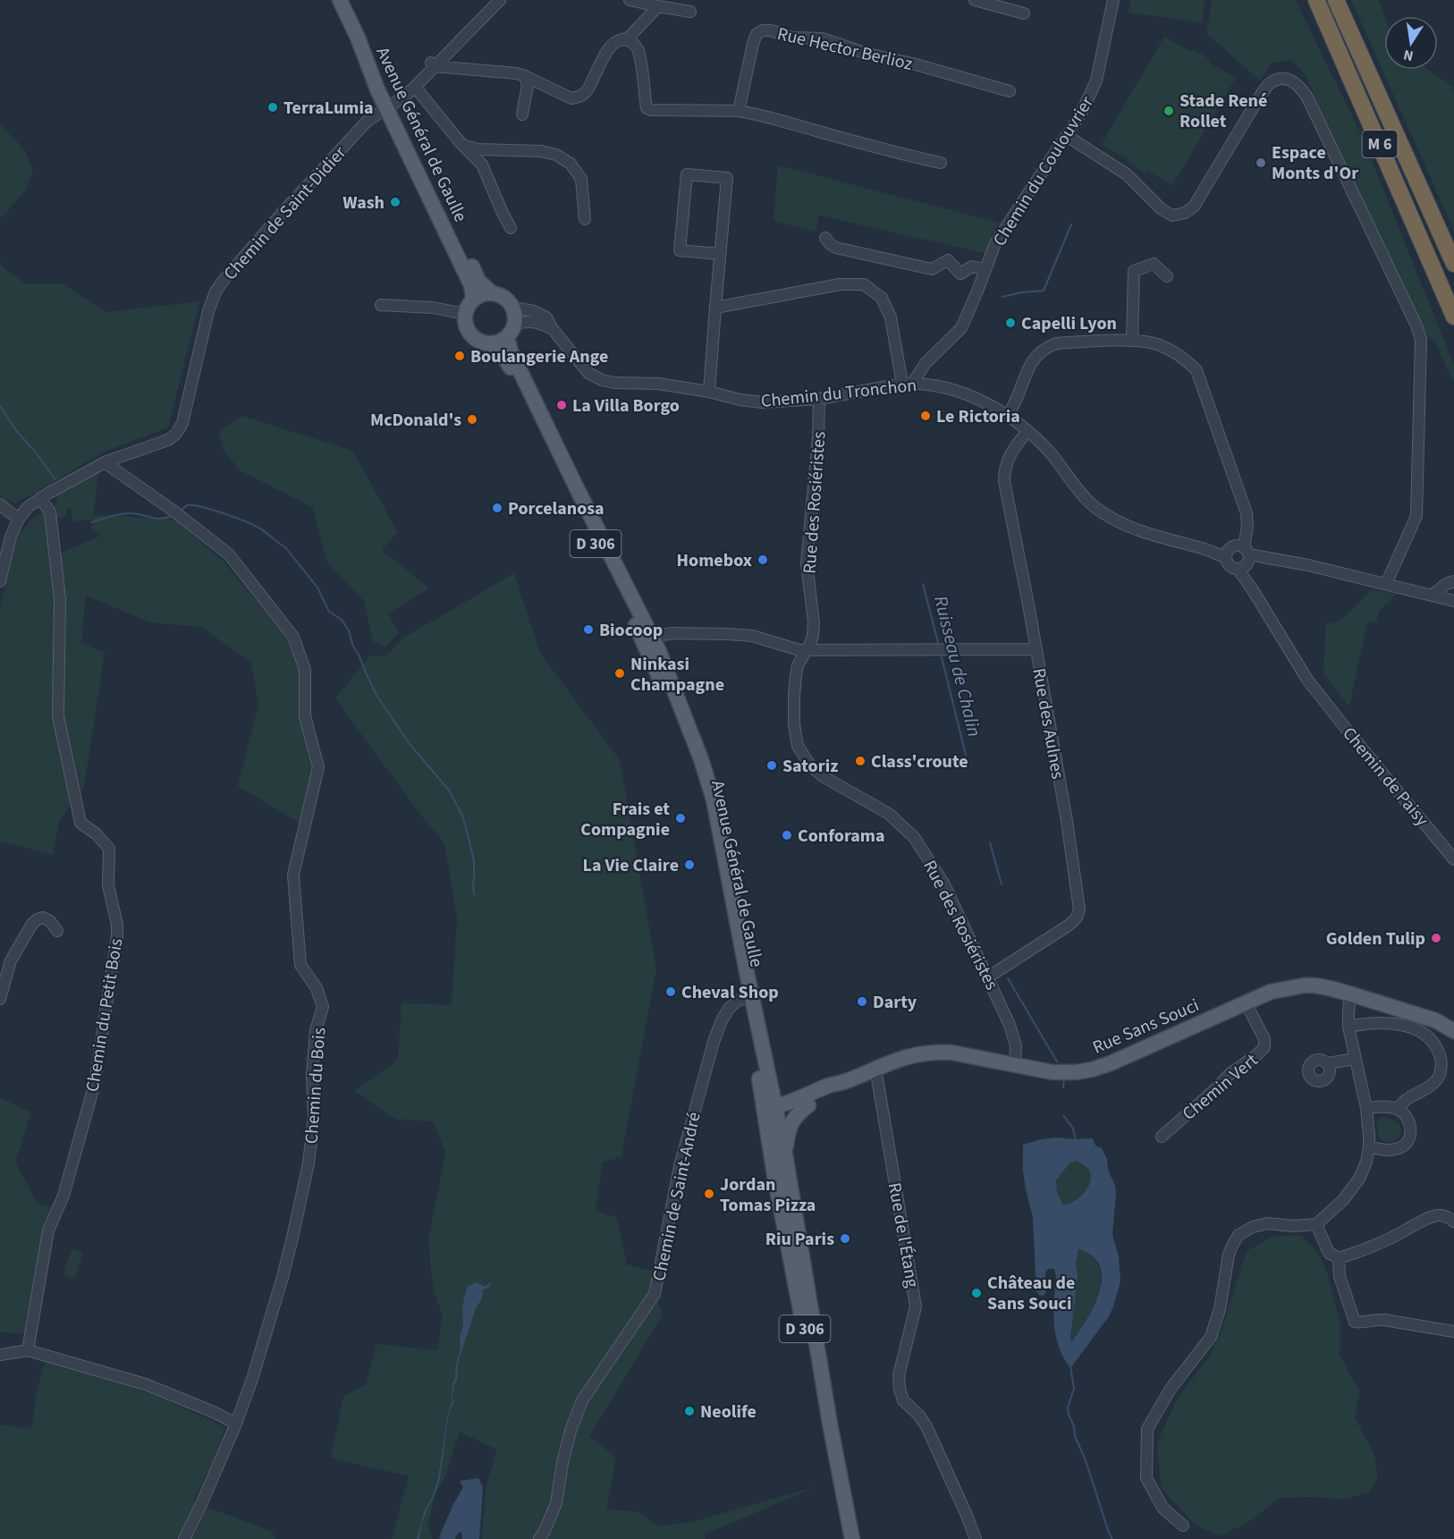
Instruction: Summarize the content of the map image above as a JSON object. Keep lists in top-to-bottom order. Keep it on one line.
{"streets":{"highway":["M 6"],"main road":["Avenue Général de Gaulle","D 306","Rue Sans Souci"],"street":["Rue Hector Berlioz","Chemin du Coulouvrier","Chemin de Saint-Didier","Chemin du Tronchon","Rue des Rosiéristes","Rue des Aulnes","Chemin de Paisy","Chemin du Petit Bois","Chemin du Bois","Chemin Vert","Chemin de Saint-André","Rue de l'Étang"]},"crossings":[["Avenue Général de Gaulle","Chemin de Saint-Didier"],["Avenue Général de Gaulle","Chemin du Tronchon"],["Avenue Général de Gaulle","D 306"],["Avenue Général de Gaulle","Chemin de Saint-André"],["Chemin du Coulouvrier","Chemin du Tronchon"],["Chemin de Saint-Didier","Chemin du Petit Bois"],["Chemin de Saint-Didier","Chemin du Bois"],["Chemin du Tronchon","Rue des Rosiéristes"],["Chemin du Tronchon","Rue des Aulnes"],["Rue des Rosiéristes","Rue des Aulnes"],["Rue des Rosiéristes","Rue Sans Souci"],["D 306","Rue Sans Souci"],["D 306","Chemin de Saint-André"],["Rue Sans Souci","Chemin Vert"],["Rue Sans Souci","Rue de l'Étang"]],"water":["Ruisseau de Chalin"],"places":["TerraLumia","Stade René Rollet","Espace Monts d'Or","Wash","Capelli Lyon","Boulangerie Ange","La Villa Borgo","Le Rictoria","McDonald's","Porcelanosa","Homebox","Biocoop","Ninkasi Champagne","Class'croute","Satoriz","Frais et Compagnie","Conforama","La Vie Claire","Golden Tulip","Cheval Shop","Darty","Jordan Tomas Pizza","Riu Paris","Château de Sans Souci","Neolife"],"north":"bottom"}
